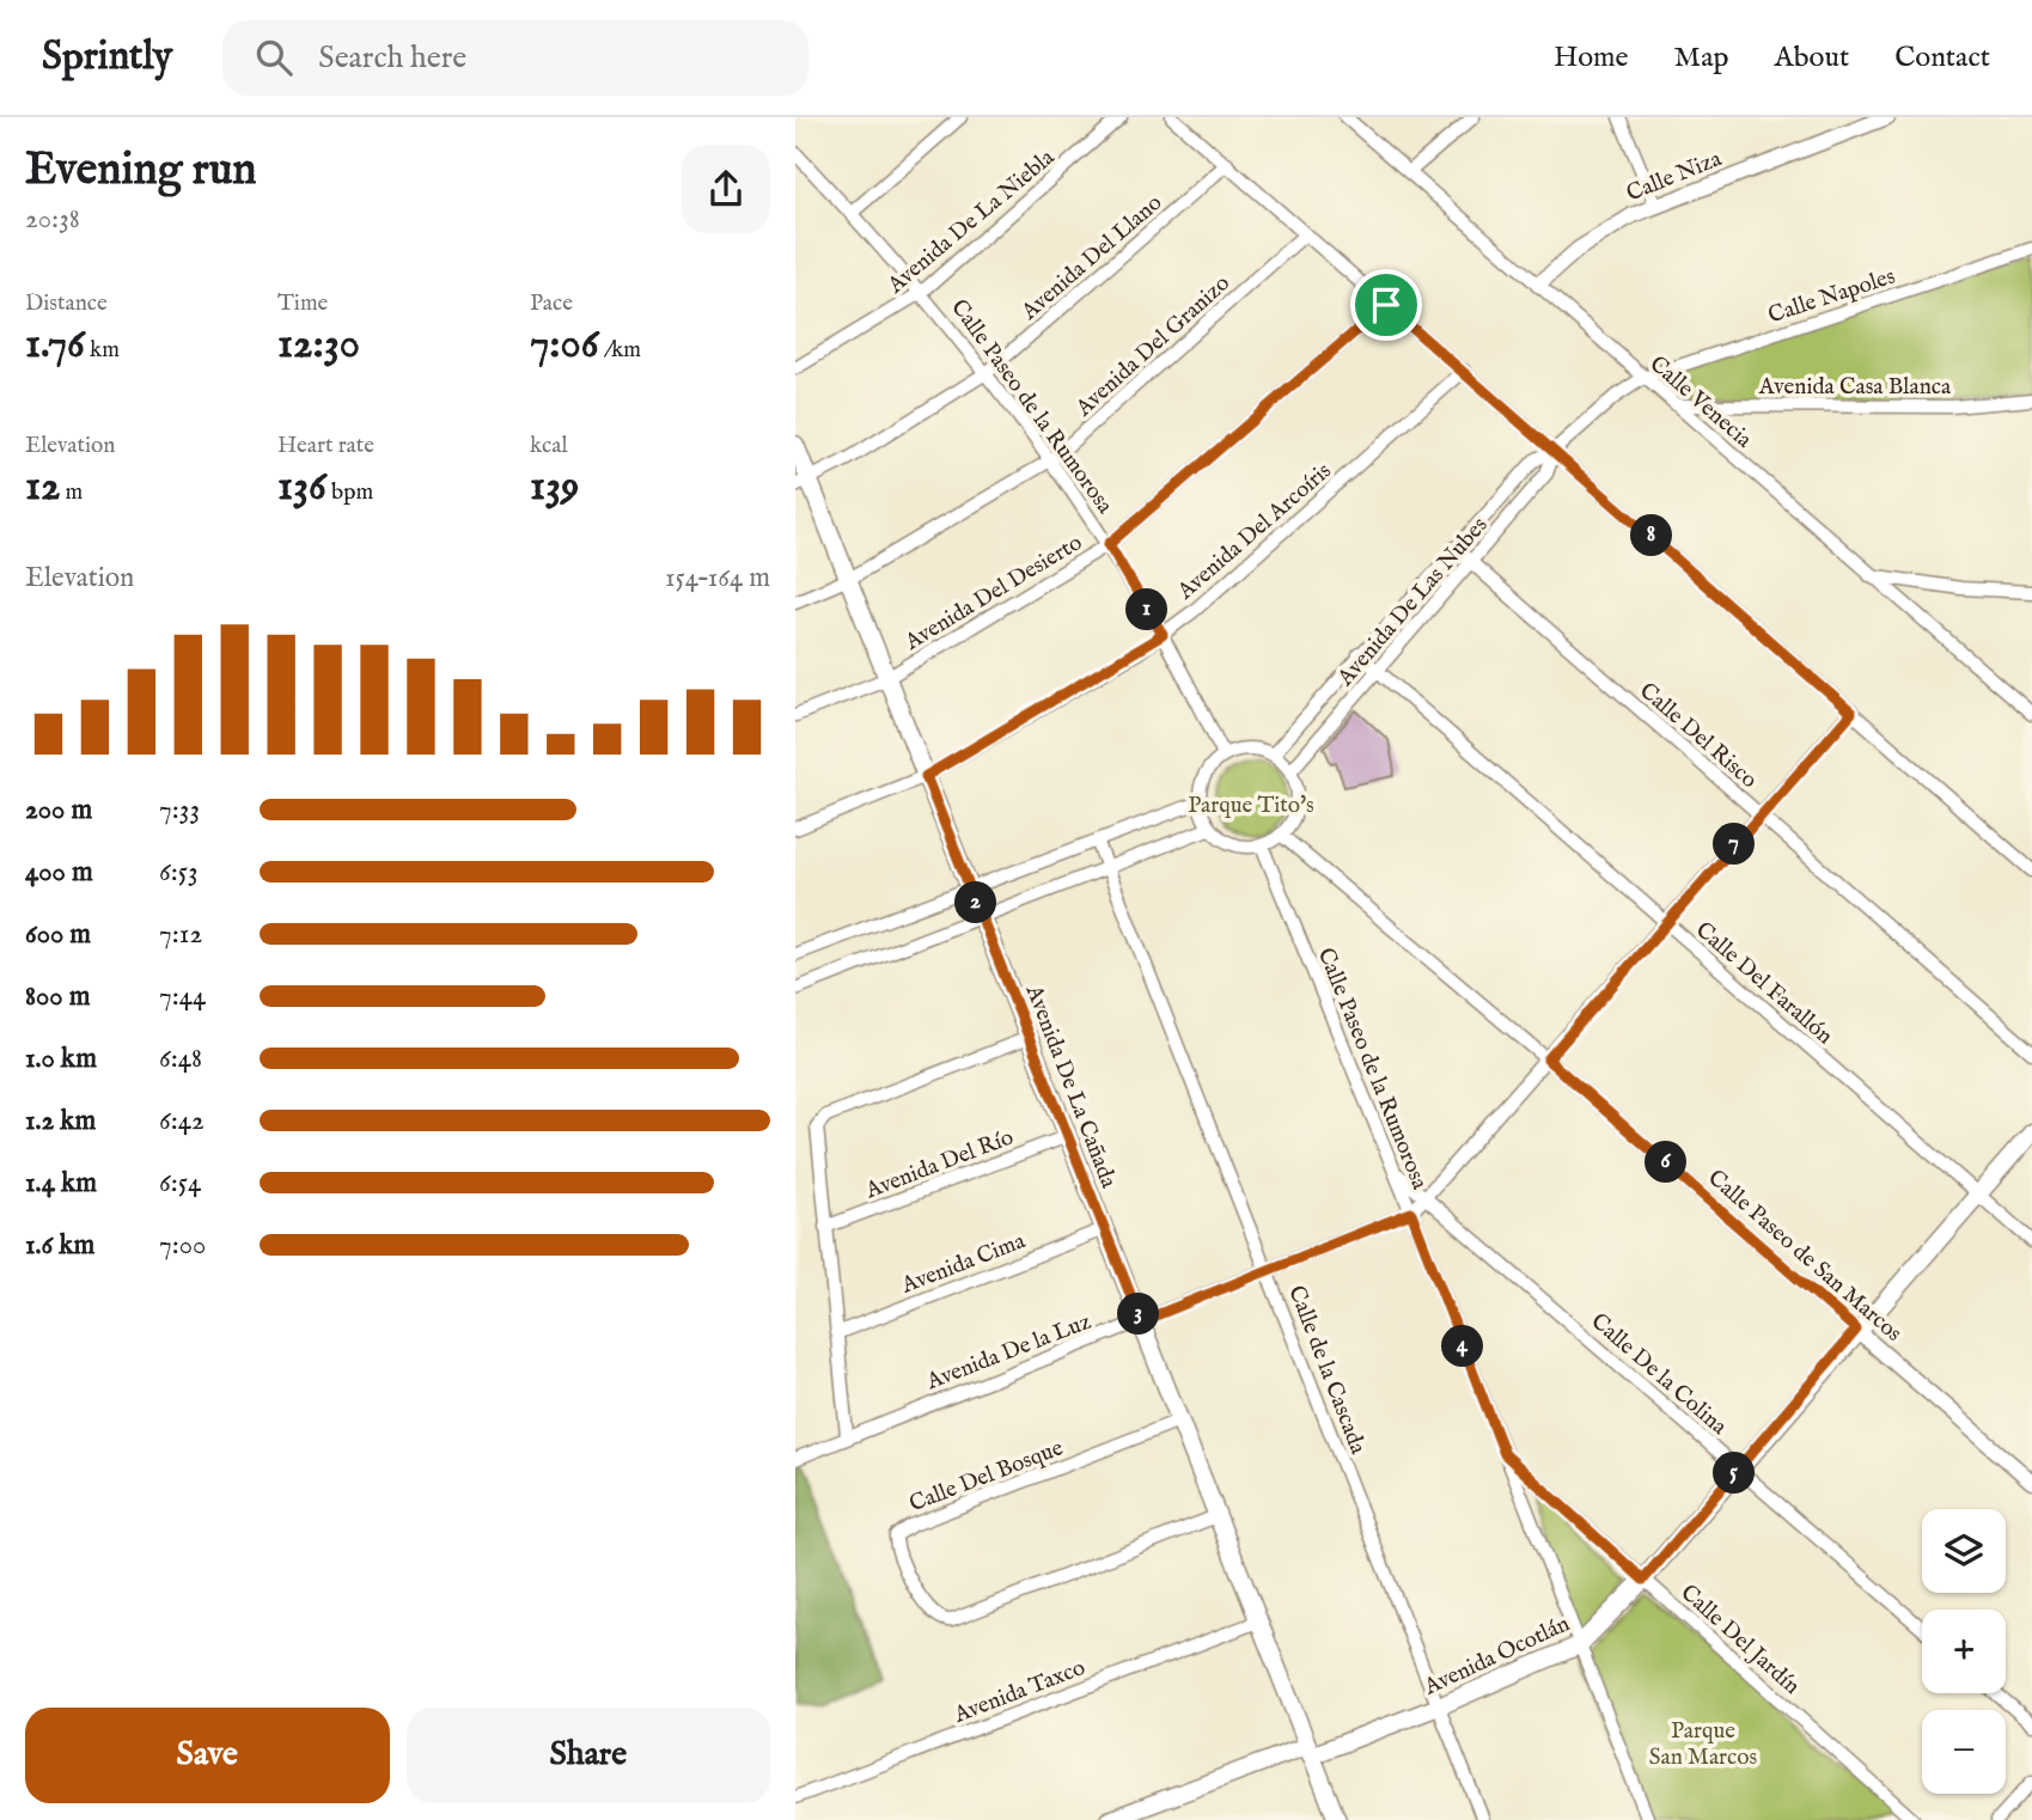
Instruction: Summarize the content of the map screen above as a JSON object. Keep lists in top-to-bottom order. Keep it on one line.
{"streets":{"main road":["Avenida De La Cañada","Avenida Ocotlán"],"street":["Calle Niza","Avenida De La Niebla","Avenida Del Llano","Calle Napoles","Avenida Del Granizo","Avenida Casa Blanca","Calle Venecia","Calle Paseo de la Rumorosa","Avenida Del Arcoíris","Avenida Del Desierto","Avenida De Las Nubes","Calle Del Risco","Calle Del Farallón","Avenida Del Río","Calle Paseo de San Marcos","Avenida Cima","Avenida De la Luz","Calle de la Cascada","Calle De la Colina","Calle Del Bosque","Calle Del Jardín","Avenida Taxco"]},"crossings":[["Calle Niza","Calle Venecia"],["Avenida De La Niebla","Calle Paseo de la Rumorosa"],["Avenida Del Llano","Calle Paseo de la Rumorosa"],["Avenida Del Llano","Avenida De La Cañada"],["Calle Napoles","Calle Venecia"],["Calle Napoles","Avenida De Las Nubes"],["Avenida Del Granizo","Calle Paseo de la Rumorosa"],["Avenida Del Granizo","Avenida De La Cañada"],["Avenida Casa Blanca","Calle Venecia"],["Calle Venecia","Avenida De Las Nubes"],["Calle Paseo de la Rumorosa","Avenida Del Arcoíris"],["Calle Paseo de la Rumorosa","Avenida Del Desierto"],["Calle Paseo de la Rumorosa","Avenida De Las Nubes"],["Calle Paseo de la Rumorosa","Calle Paseo de San Marcos"],["Calle Paseo de la Rumorosa","Avenida De la Luz"],["Calle Paseo de la Rumorosa","Calle De la Colina"],["Calle Paseo de la Rumorosa","Calle Del Jardín"],["Calle Paseo de la Rumorosa","Avenida Ocotlán"],["Avenida Del Arcoíris","Avenida De La Cañada"],["Avenida Del Desierto","Avenida De La Cañada"],["Avenida De Las Nubes","Calle Del Risco"],["Avenida De Las Nubes","Calle Del Farallón"],["Avenida De Las Nubes","Calle Paseo de San Marcos"],["Calle Del Risco","Avenida De la Luz"],["Calle Del Farallón","Avenida De la Luz"],["Calle Del Farallón","Avenida Ocotlán"],["Avenida De La Cañada","Avenida Del Río"],["Avenida De La Cañada","Avenida Cima"],["Avenida De La Cañada","Avenida De la Luz"],["Avenida De La Cañada","Calle Del Bosque"],["Avenida De La Cañada","Avenida Ocotlán"],["Avenida De La Cañada","Avenida Taxco"],["Calle Paseo de San Marcos","Avenida De la Luz"],["Calle Paseo de San Marcos","Avenida Ocotlán"],["Avenida De la Luz","Calle de la Cascada"],["Avenida De la Luz","Calle De la Colina"],["Calle de la Cascada","Avenida Ocotlán"],["Calle De la Colina","Avenida Ocotlán"],["Calle Del Jardín","Avenida Ocotlán"]],"parks":["Parque Tito's","Parque San Marcos"],"page":{"header":"Sprintly","search":"Search here","nav":["Home","Map","About","Contact"],"heading":["Evening run","20:38"],"stats":[["Distance","1.76 km"],["Time","12:30"],["Pace","7:06 /km"],["Elevation","12 m"],["Heart rate","136 bpm"],["kcal","139"]],"pins":["8","1","7","2","6","3","4","5"],"chart":["Elevation","154–164 m"],"list":[{"name":"200 m","note":"7:33"},{"name":"400 m","note":"6:53"},{"name":"600 m","note":"7:12"},{"name":"800 m","note":"7:44"},{"name":"1.0 km","note":"6:48"},{"name":"1.2 km","note":"6:42"},{"name":"1.4 km","note":"6:54"},{"name":"1.6 km","note":"7:00"}],"map_buttons":["+","−"],"buttons":["Save","Share"]}}
